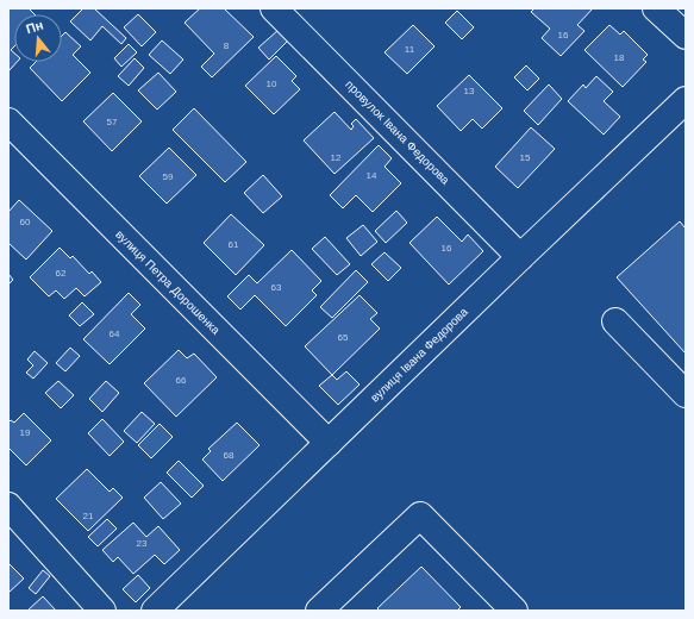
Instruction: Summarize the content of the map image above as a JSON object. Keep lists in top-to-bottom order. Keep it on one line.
{"streets":{"street":["провулок Івана Федорова","вулиця Петра Дорошенка","вулиця Івана Федорова"]},"crossings":[["провулок Івана Федорова","вулиця Івана Федорова"],["вулиця Петра Дорошенка","вулиця Івана Федорова"]],"house_numbers":["16","8","11","18","10","13","57","12","15","14","59","60","61","16","62","63","64","65","66","19","68","21","23"],"north":"top"}
